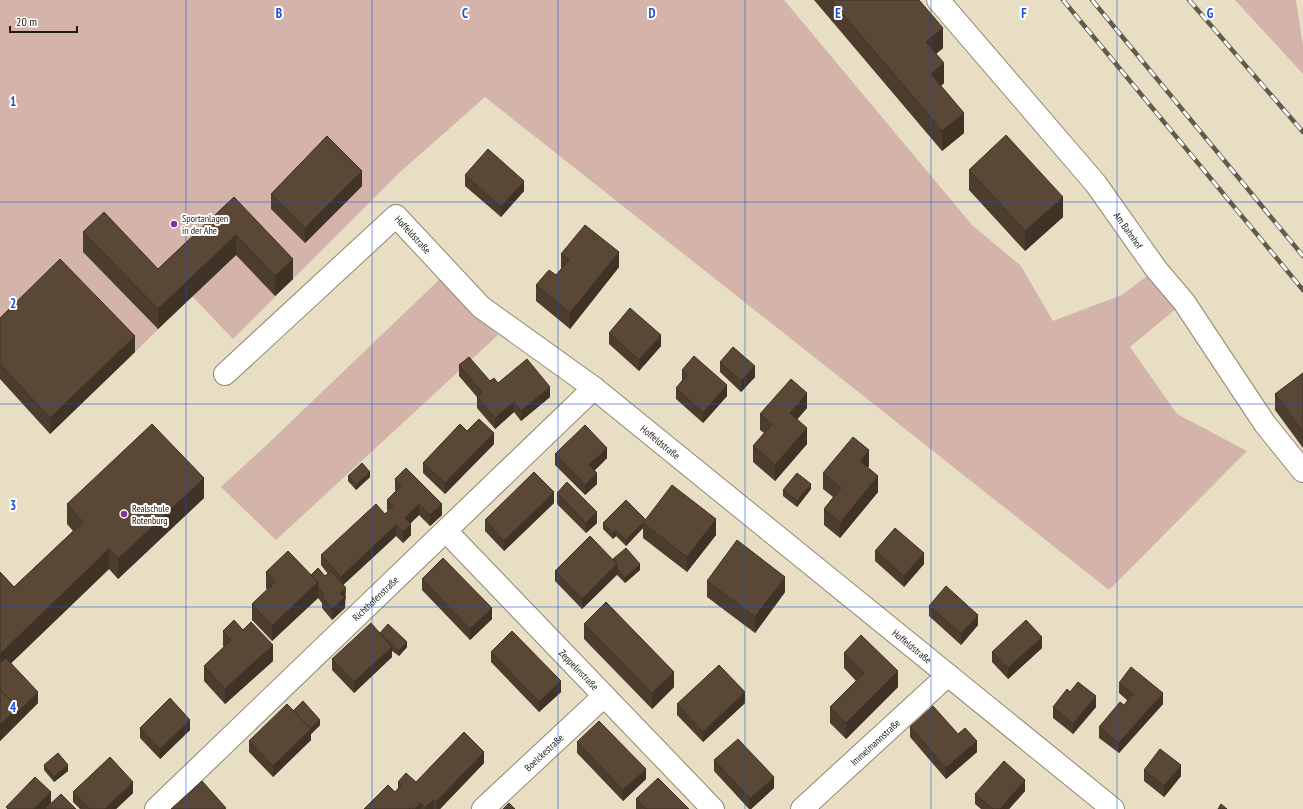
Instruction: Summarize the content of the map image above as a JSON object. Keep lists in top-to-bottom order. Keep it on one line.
{"streets":{"street":["Am Bahnhof","Hoffeldstraße","Richthofenstraße","Zeppelinstraße","Immelmannstraße","Boelckestraße"]},"crossings":[["Hoffeldstraße","Richthofenstraße"],["Hoffeldstraße","Immelmannstraße"],["Richthofenstraße","Zeppelinstraße"],["Zeppelinstraße","Boelckestraße"]],"places":["Sportanlagen in der Ahe","Realschule Rotenburg"],"scale_bar":"20 m","grid":{"columns":["B","C","D","E","F","G"],"rows":["1","2","3","4"]}}
